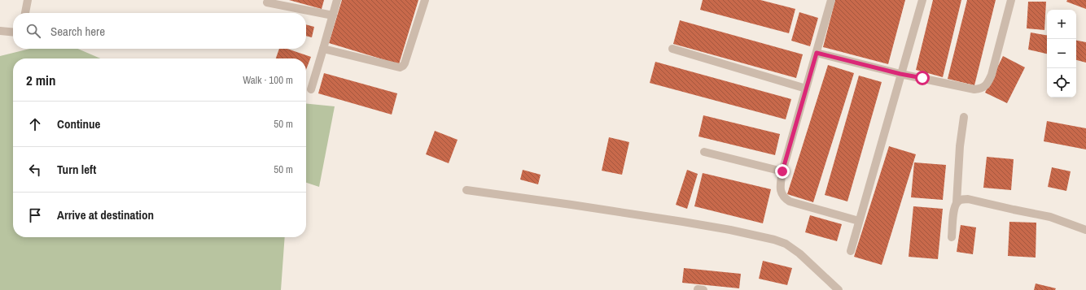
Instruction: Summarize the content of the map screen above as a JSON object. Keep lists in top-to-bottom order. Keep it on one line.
{"page":{"map_buttons":["+","−"],"search":"Search here","heading":["2 min","Walk · 100 m"],"list":[["Continue","50 m"],["Turn left","50 m"],"Arrive at destination"]}}
